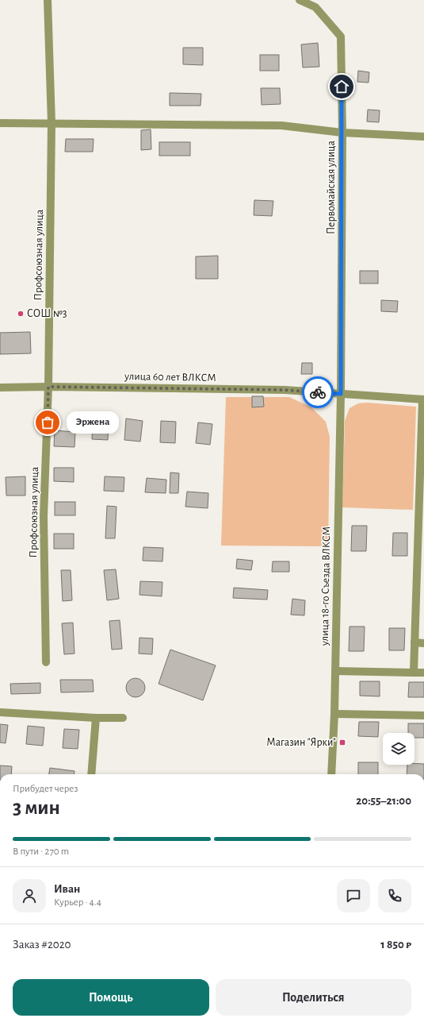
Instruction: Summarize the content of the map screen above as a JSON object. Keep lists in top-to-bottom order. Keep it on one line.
{"streets":{"street":["Первомайская улица","Профсоюзная улица","улица 60 лет ВЛКСМ","улица 18-го Съезда ВЛКСМ"]},"crossings":[["Первомайская улица","улица 60 лет ВЛКСМ"],["Первомайская улица","улица 18-го Съезда ВЛКСМ"],["Профсоюзная улица","улица 60 лет ВЛКСМ"],["улица 60 лет ВЛКСМ","улица 18-го Съезда ВЛКСМ"]],"places":{"other":["СОШ №3","Эржена"],"transit":["Магазин \"Ярки\""]},"page":{"bubble":"Эржена","heading":["3 мин","Прибудет через","20:55–21:00"],"panel":["Иван","Курьер · 4.4","Заказ #2020","1 850 ₽"],"bar":"В пути · 270 m","buttons":["Помощь","Поделиться"]}}
